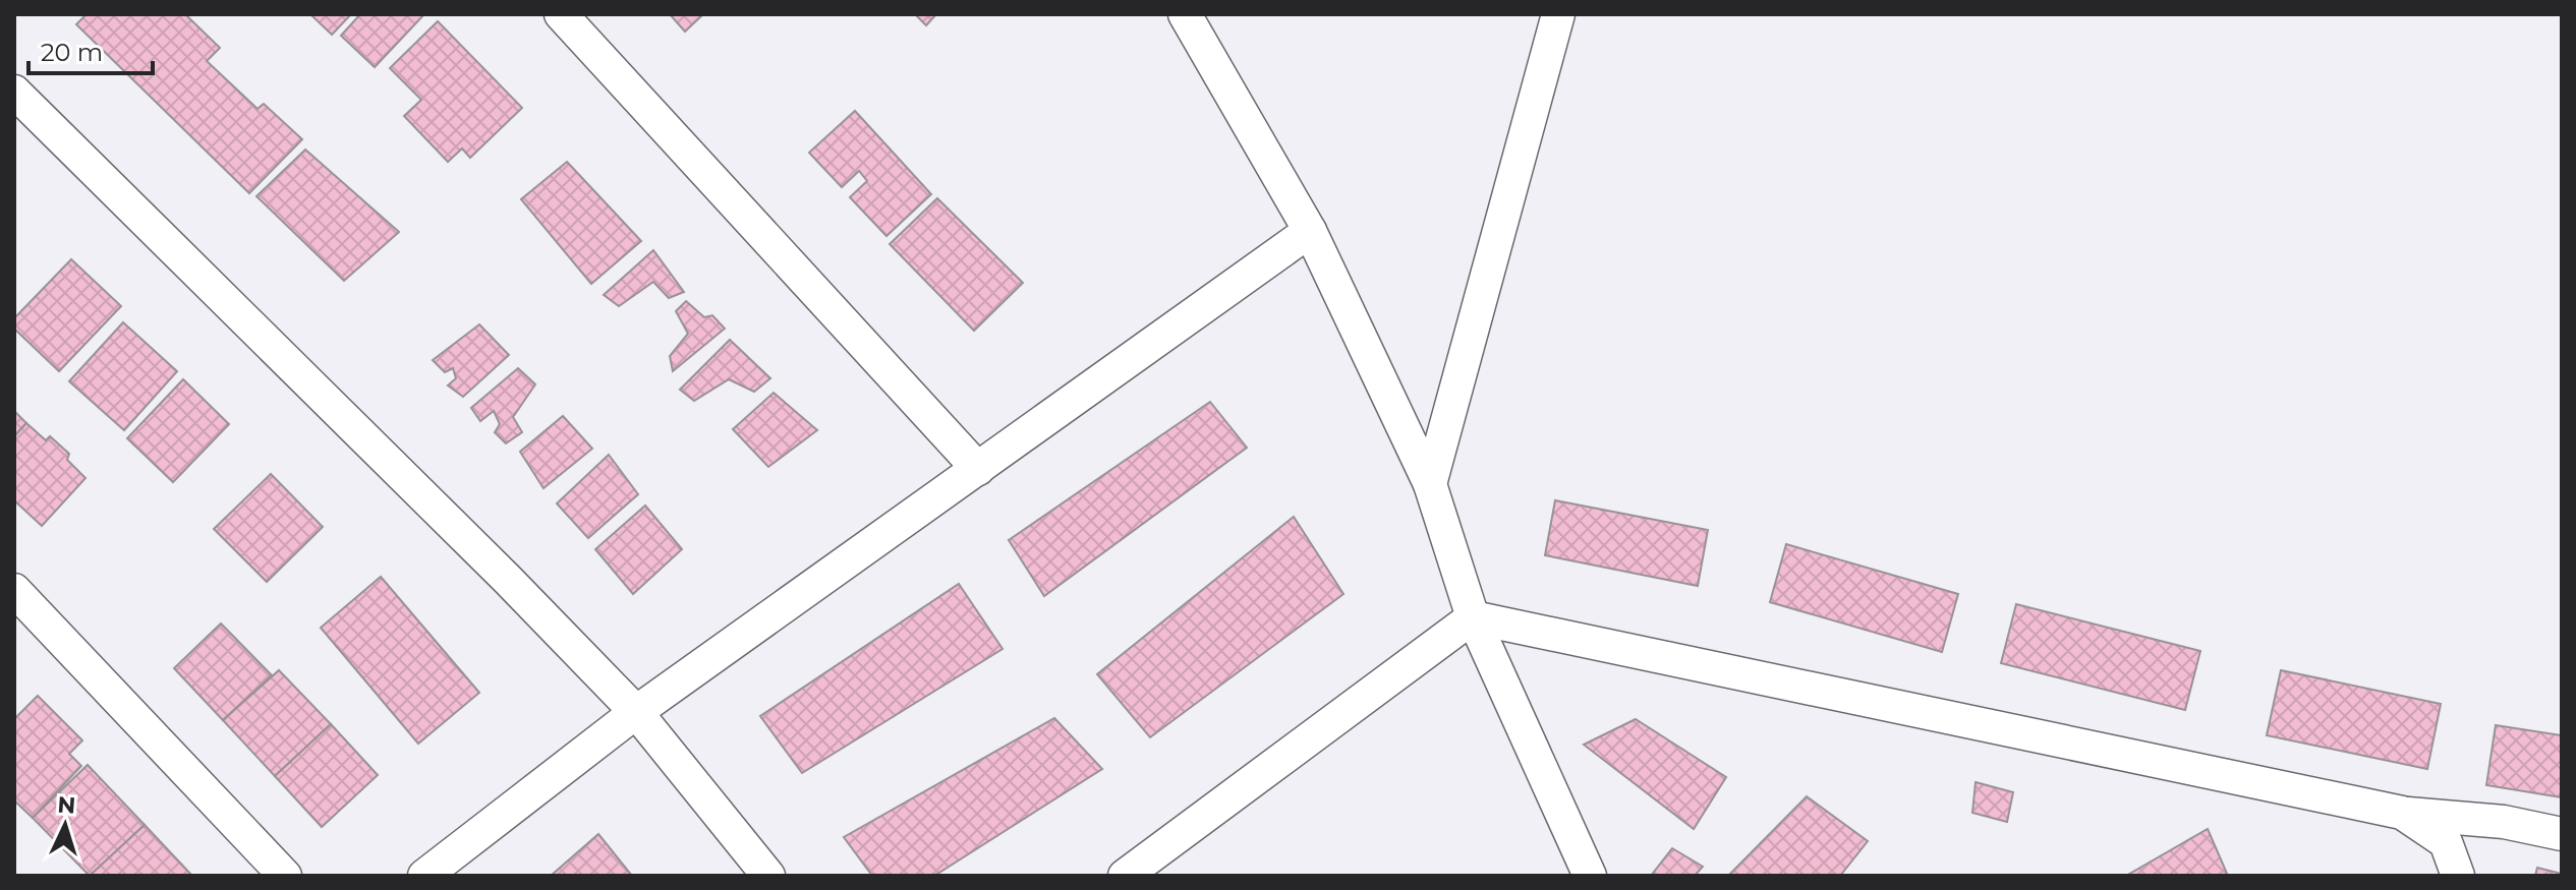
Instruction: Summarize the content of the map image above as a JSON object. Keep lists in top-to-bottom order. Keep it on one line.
{"scale_bar":"20 m","north":"top"}
